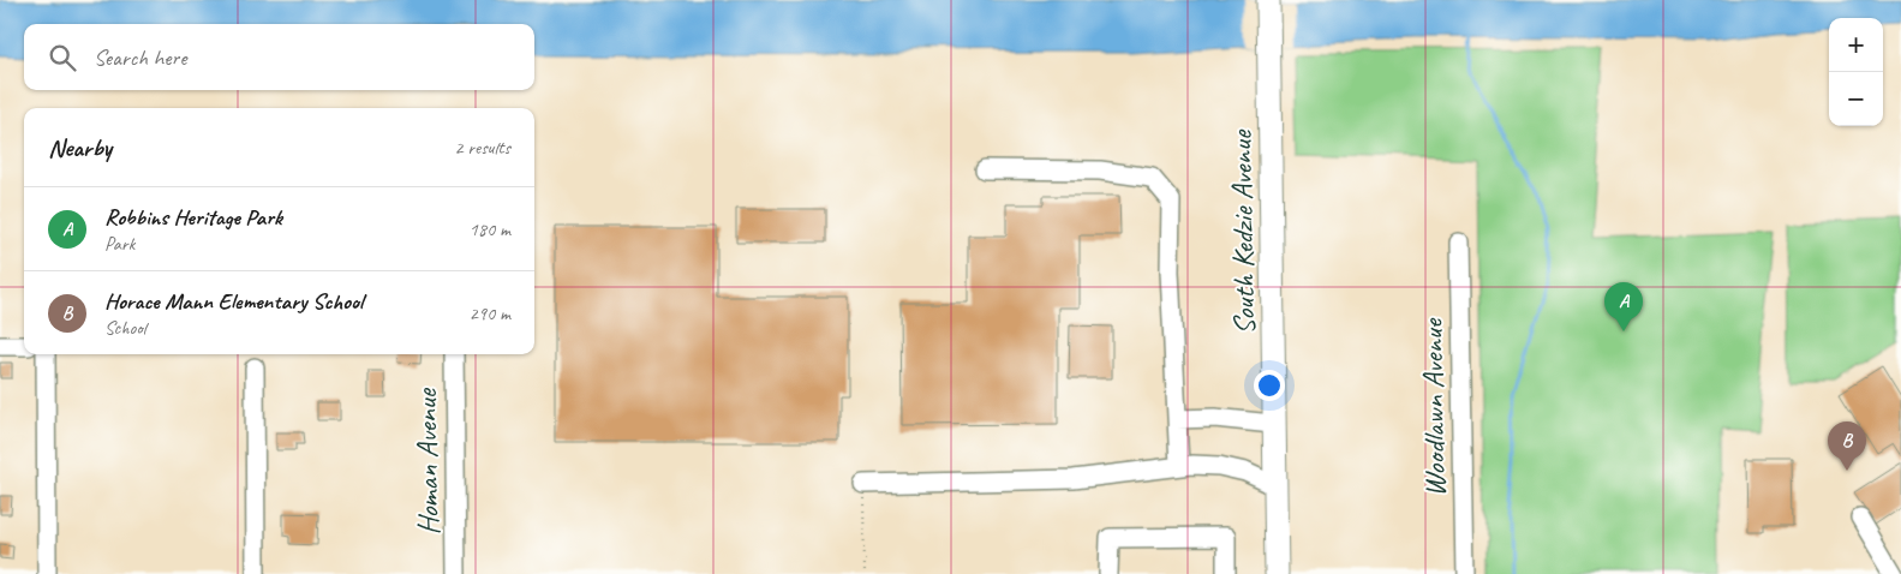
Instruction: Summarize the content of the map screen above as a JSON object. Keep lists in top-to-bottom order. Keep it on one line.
{"streets":{"main road":["South Kedzie Avenue"],"street":["Woodlawn Avenue","Homan Avenue"]},"page":{"map_buttons":["+","−"],"search":"Search here","heading":["Nearby","2 results"],"list":[{"mark":"A","name":"Robbins Heritage Park","note":"Park","value":"180 m"},{"mark":"B","name":"Horace Mann Elementary School","note":"School","value":"290 m"}],"pins":["A","B"]}}
